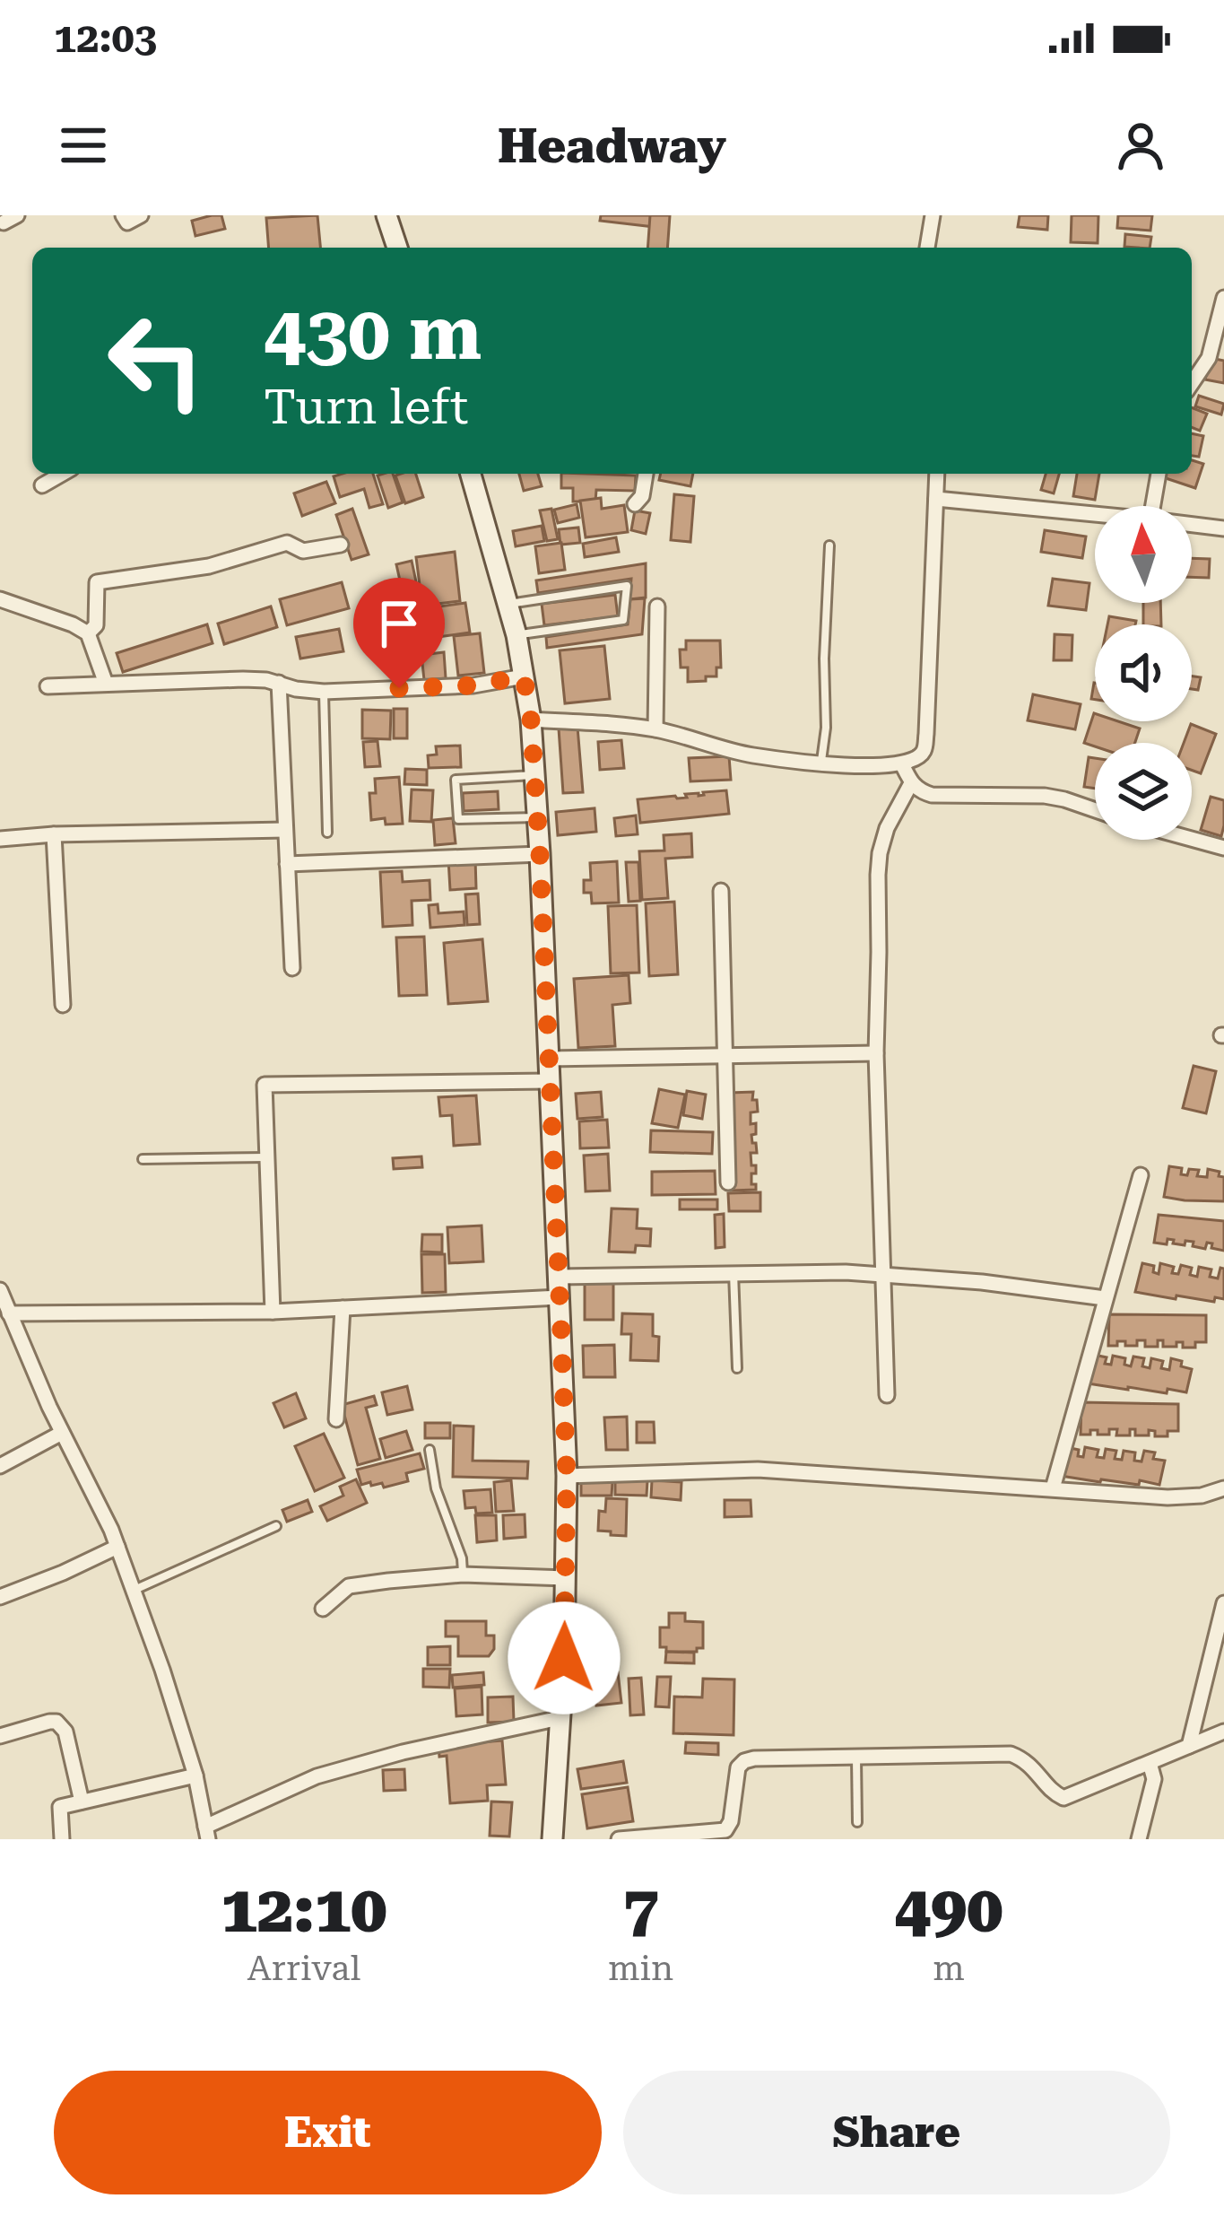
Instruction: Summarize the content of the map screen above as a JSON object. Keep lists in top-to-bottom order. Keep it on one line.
{"north":"top","page":{"status":"12:03","header":"Headway","turn":["430 m","Turn left"],"eta":["12:10","Arrival","7","min","490","m"],"buttons":["Exit","Share"]}}
